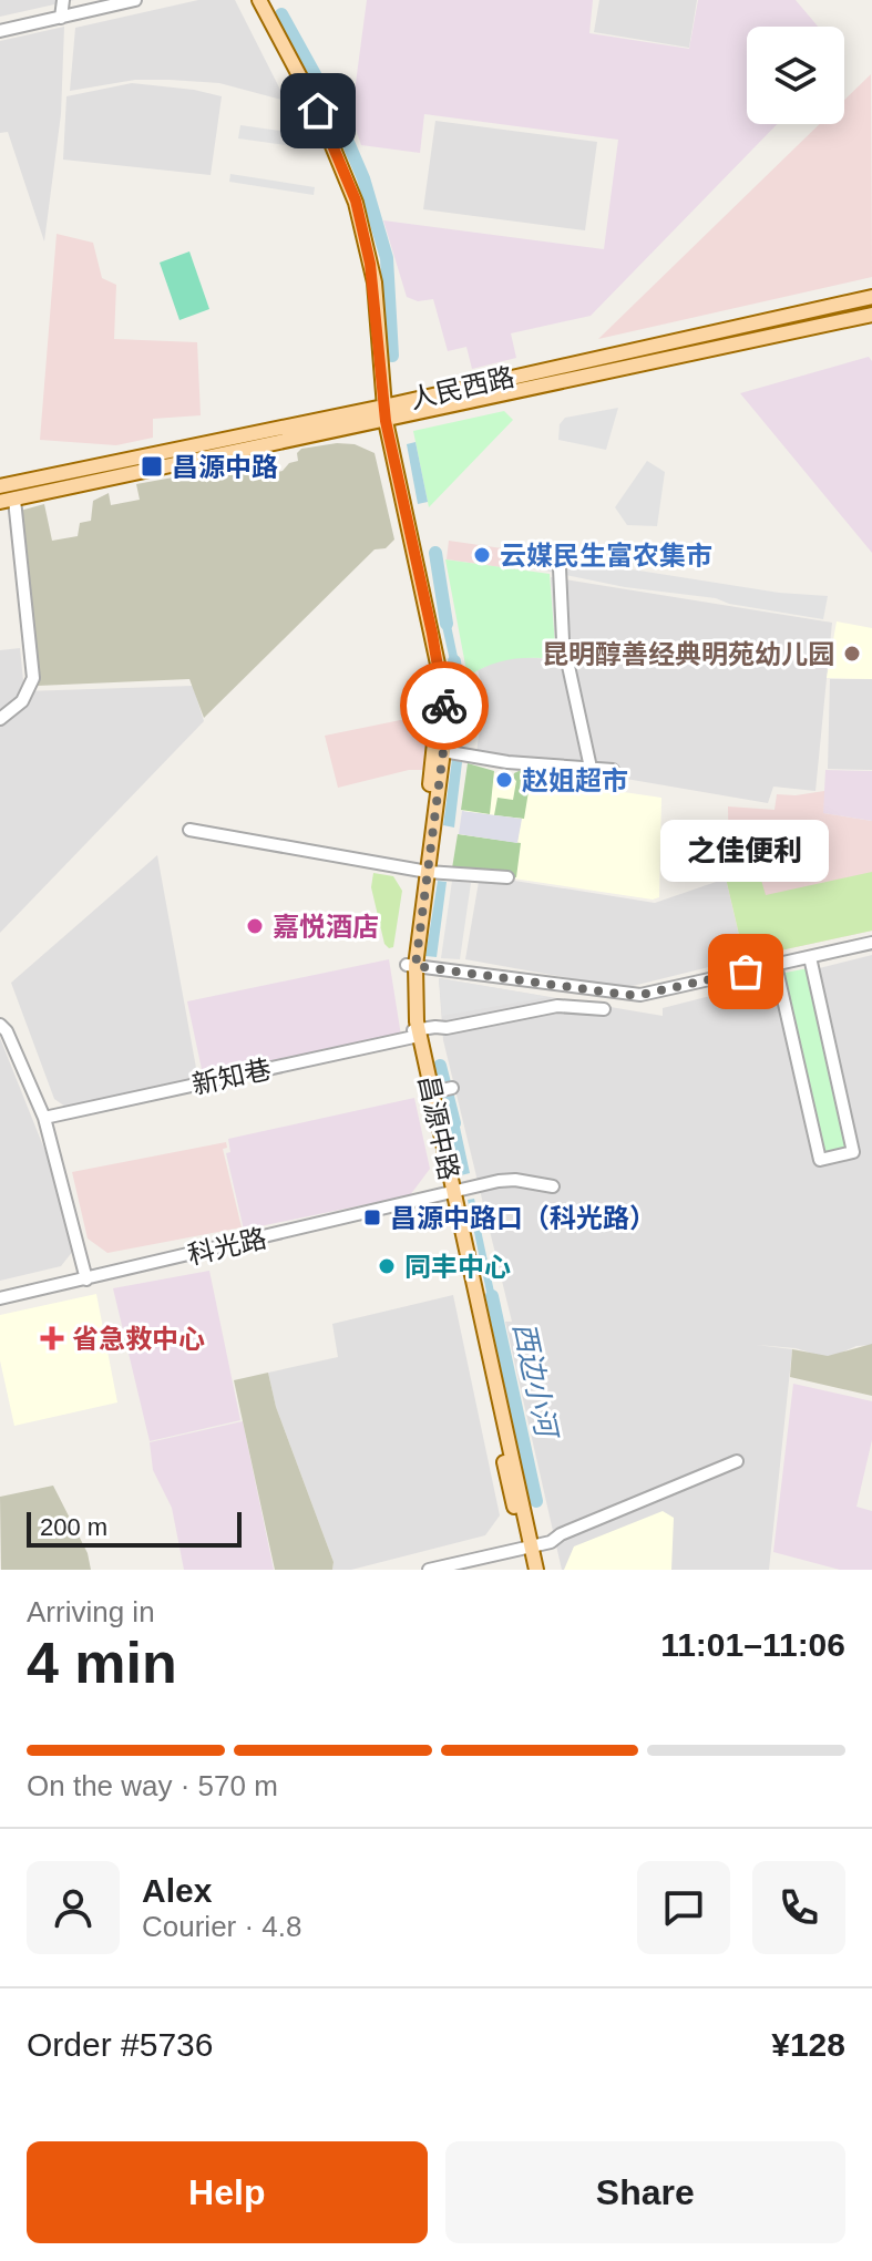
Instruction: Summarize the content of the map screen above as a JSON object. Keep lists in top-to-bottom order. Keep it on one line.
{"streets":{"main road":["人民西路","昌源中路"],"street":["新知巷","科光路"]},"crossings":[["人民西路","昌源中路"],["新知巷","昌源中路"],["昌源中路","科光路"]],"water":["西边小河"],"places":{"transit":["昌源中路","昌源中路口（科光路）"],"other":["云媒民生富农集市","昆明醇善经典明苑幼儿园","赵姐超市","嘉悦酒店","之佳便利","同丰中心"],"health":["省急救中心"]},"scale_bar":"200 m","page":{"bubble":"之佳便利","scale":"200 m","heading":["4 min","Arriving in","11:01–11:06"],"panel":["Alex","Courier · 4.8","Order #5736","¥128"],"bar":"On the way · 570 m","buttons":["Help","Share"]}}
